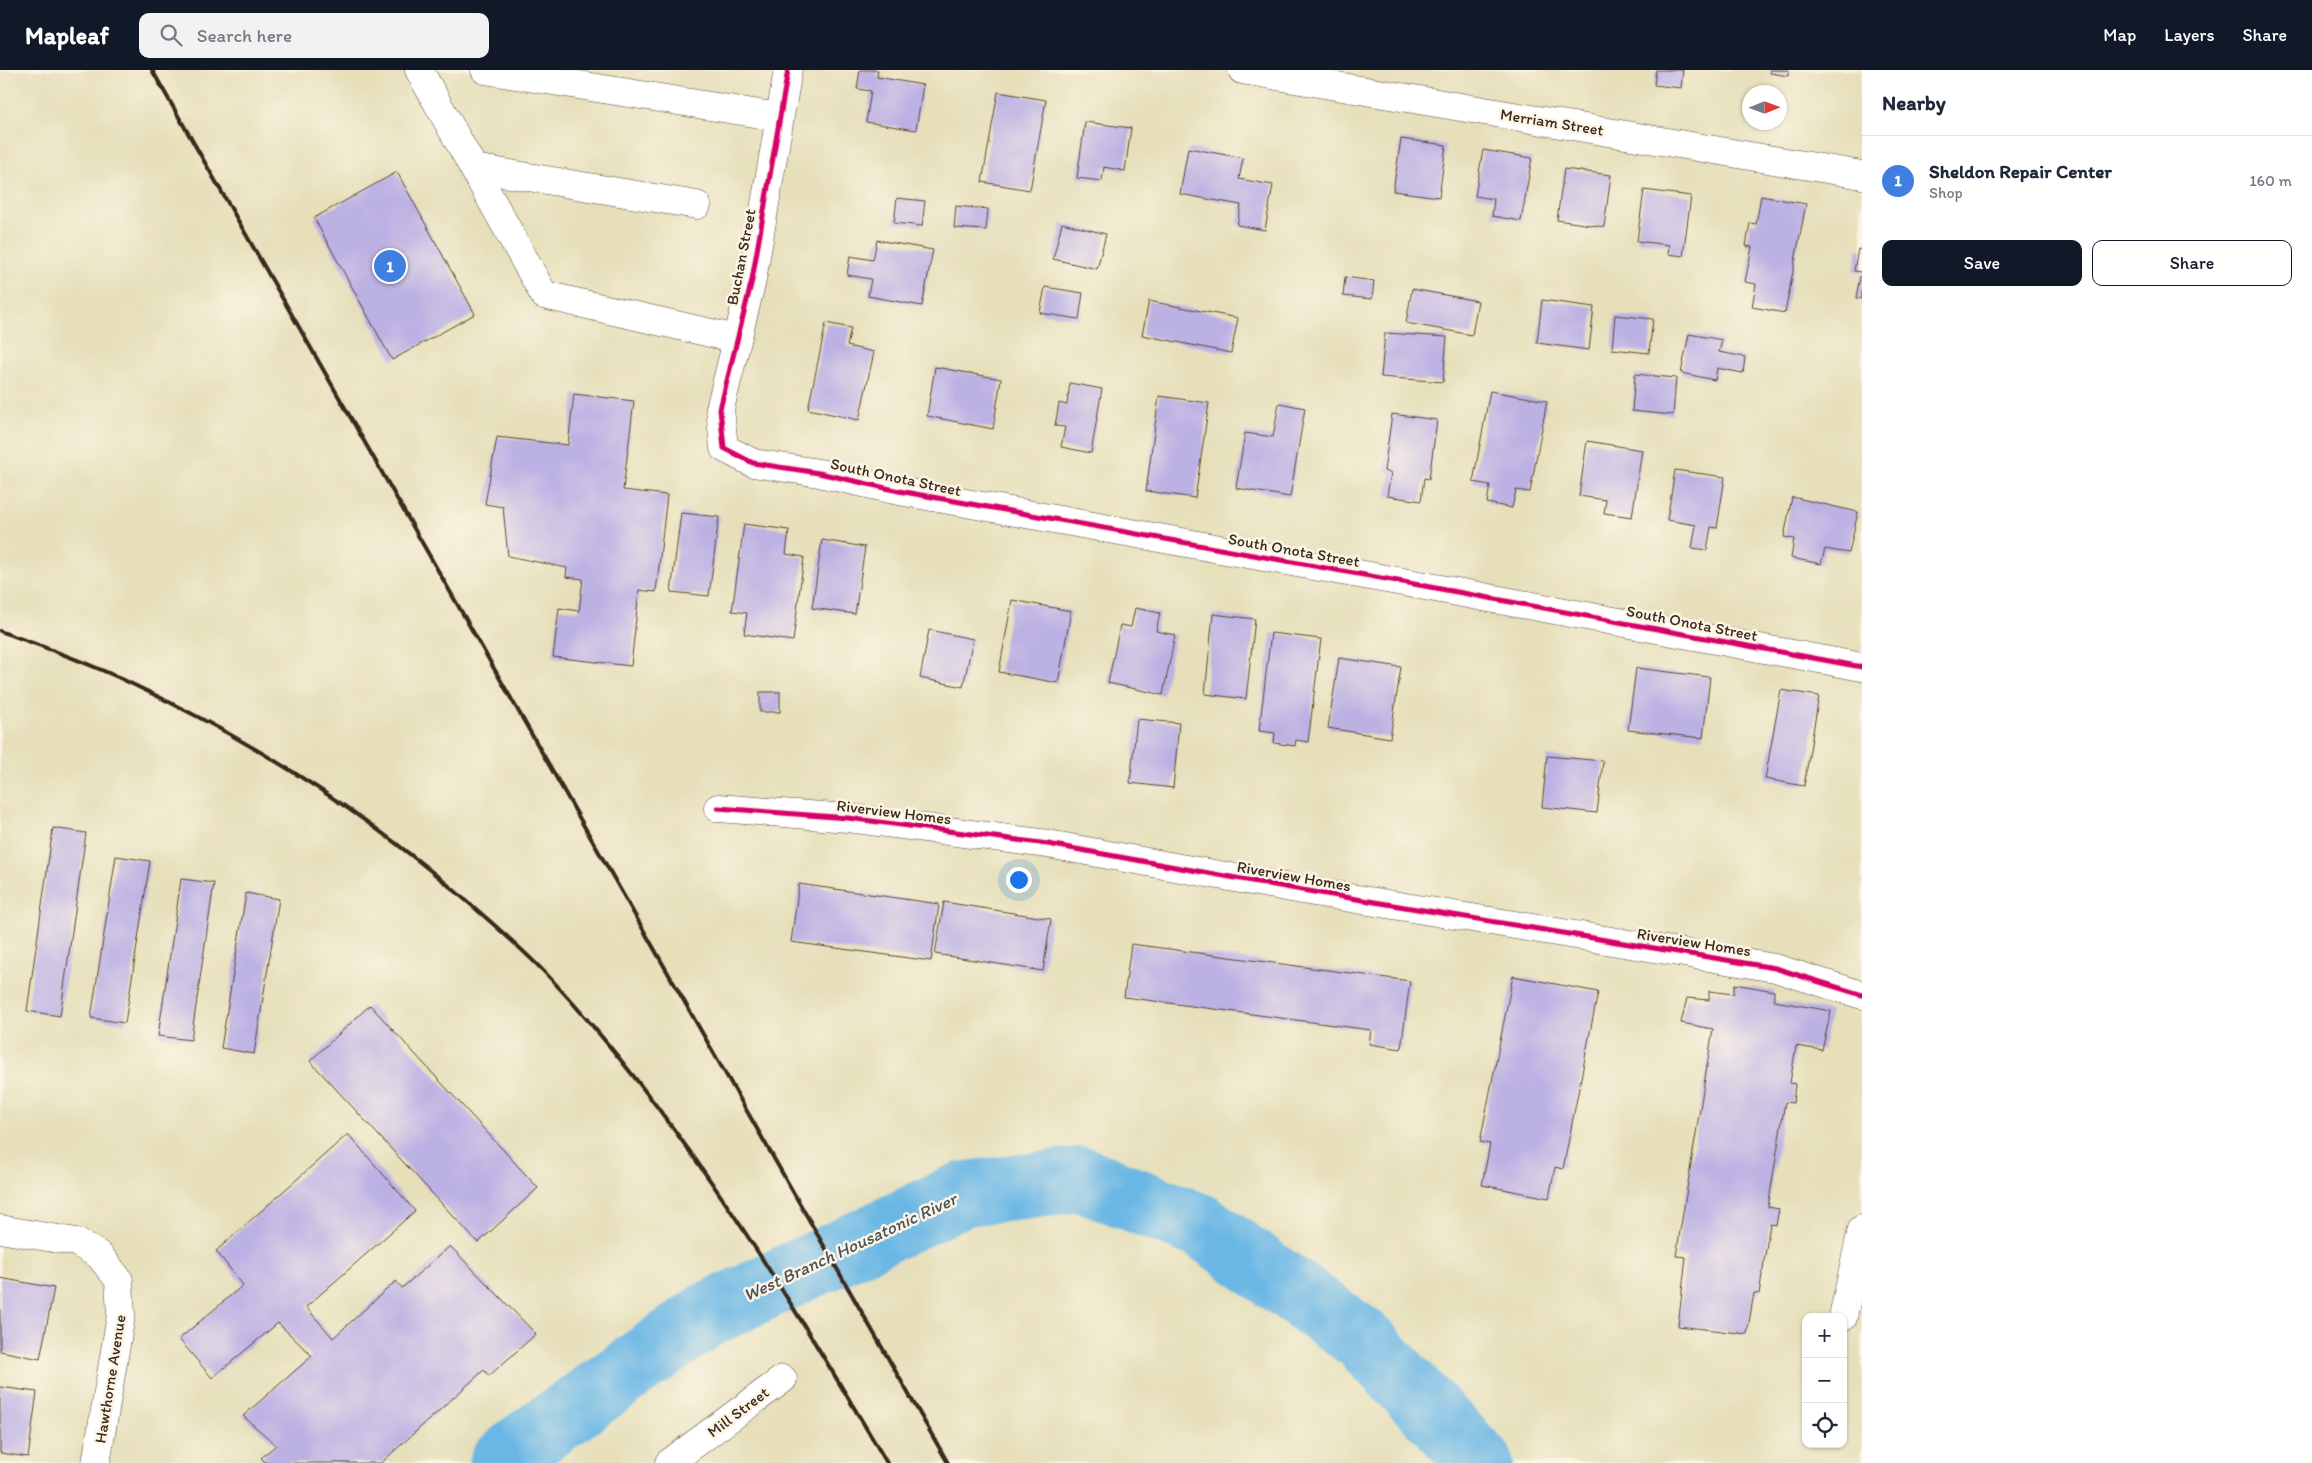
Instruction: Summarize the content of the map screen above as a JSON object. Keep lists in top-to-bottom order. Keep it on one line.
{"streets":{"street":["Merriam Street","Buchan Street","South Onota Street","Riverview Homes","Hawthorne Avenue","Mill Street"]},"crossings":[["Buchan Street","South Onota Street"]],"water":["West Branch Housatonic River"],"north":"right","page":{"header":"Mapleaf","search":"Search here","nav":["Map","Layers","Share"],"heading":"Nearby","list":[{"mark":"1","name":"Sheldon Repair Center","note":"Shop","value":"160 m"}],"buttons":["Save","Share"],"pins":"1","map_buttons":["+","−"]}}
